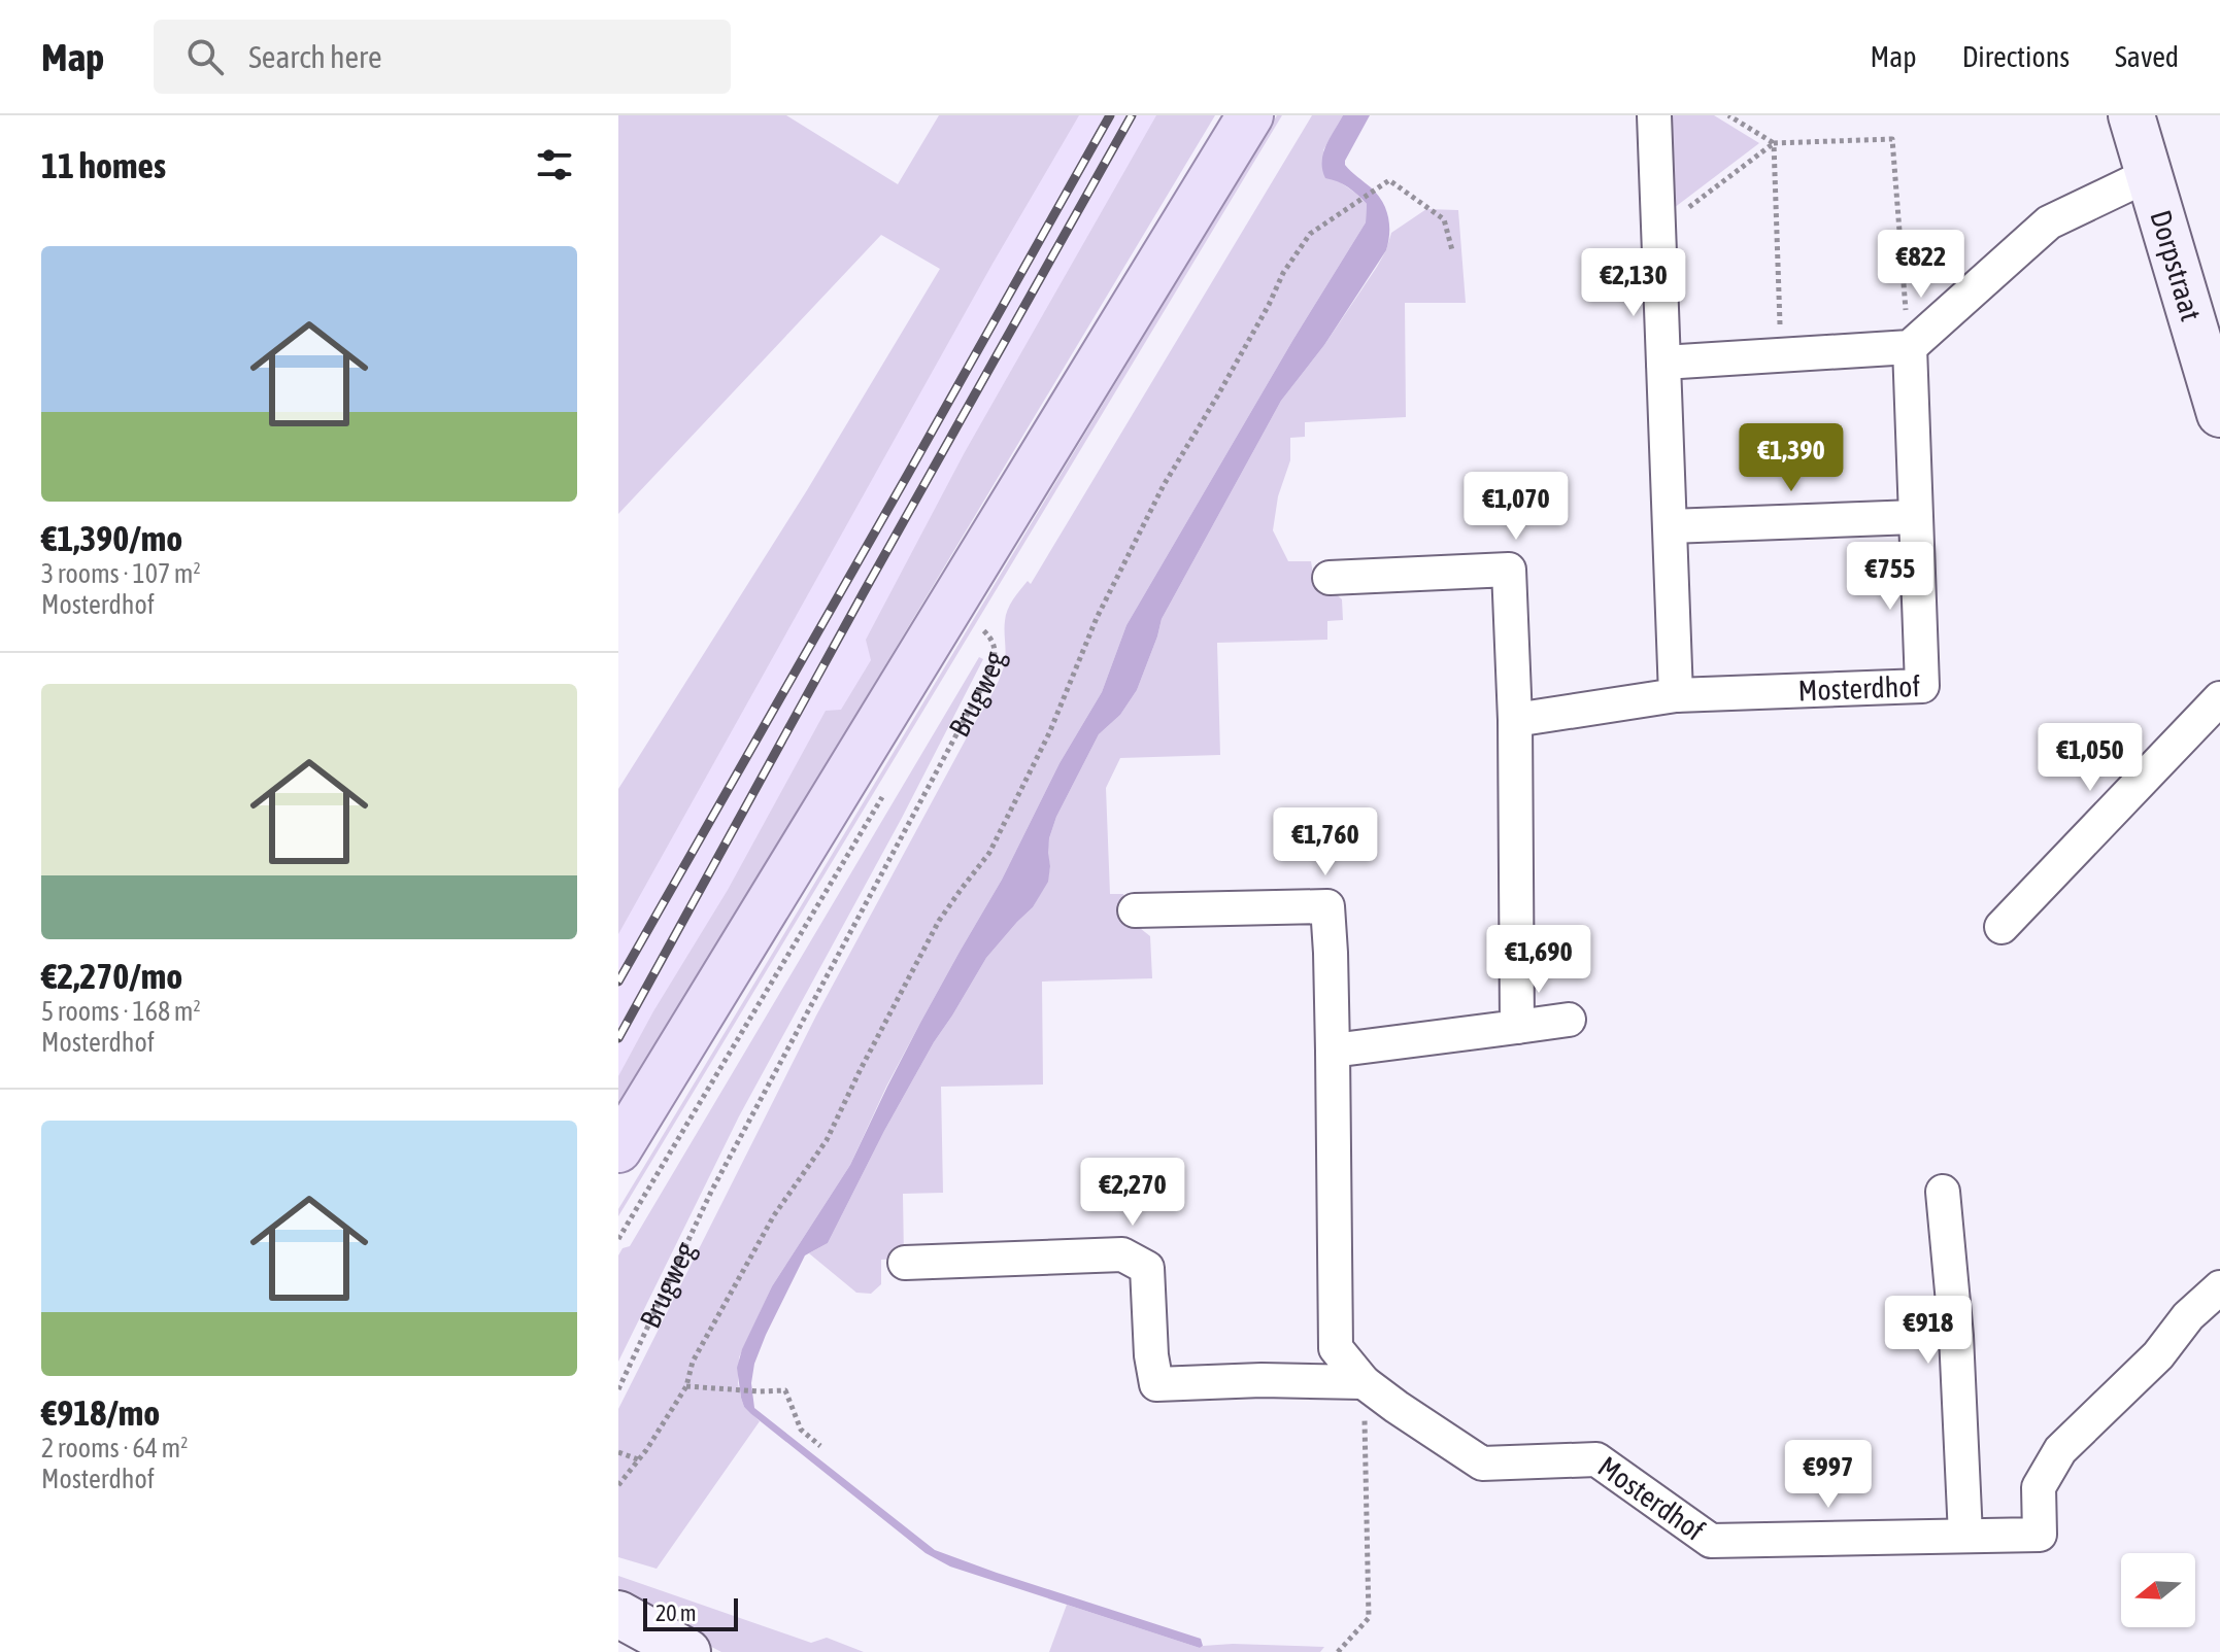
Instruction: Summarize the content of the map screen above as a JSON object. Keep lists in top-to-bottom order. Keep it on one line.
{"streets":{"main road":["Brugweg"],"street":["Dorpstraat","Mosterdhof"]},"scale_bar":"20 m","north":"left","page":{"header":"Map","search":"Search here","nav":["Map","Directions","Saved"],"heading":"11 homes","list":[{"name":"€1,390/mo","note":"3 rooms · 107 m² · Mosterdhof"},{"name":"€2,270/mo","note":"5 rooms · 168 m² · Mosterdhof"},{"name":"€918/mo","note":"2 rooms · 64 m² · Mosterdhof"}],"price":["€822","€2,130","€1,390","€1,070","€755","€1,050","€1,760","€1,690","€2,270","€918","€997"],"scale":"20 m"}}
